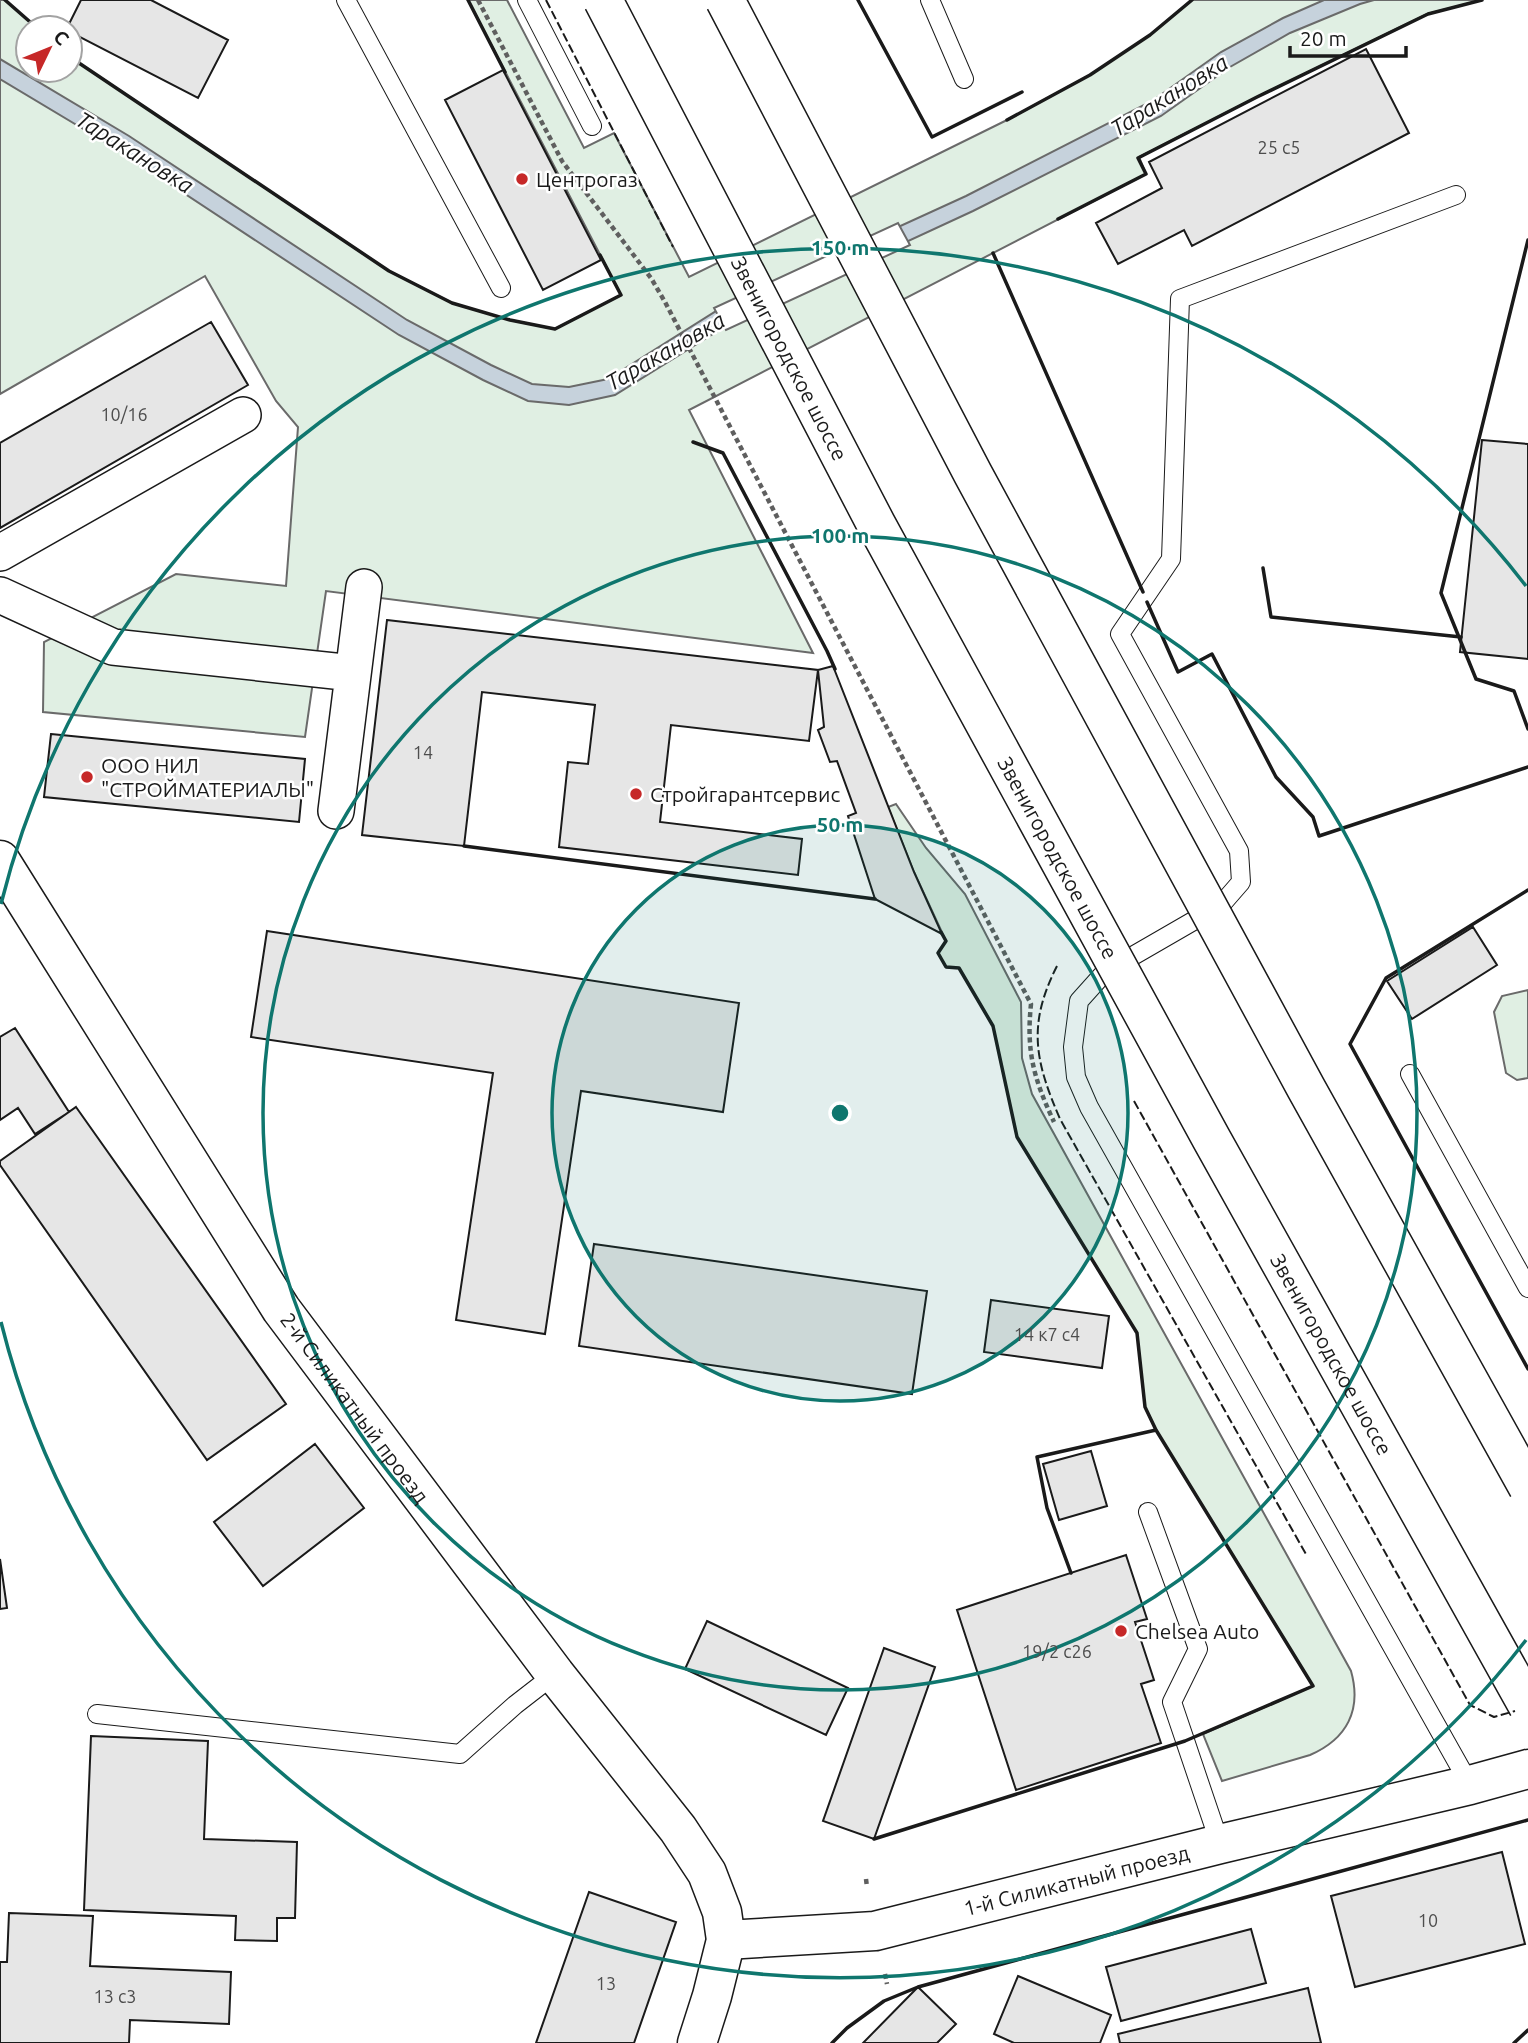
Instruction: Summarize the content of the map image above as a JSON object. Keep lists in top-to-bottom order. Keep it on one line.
{"streets":{"main road":["Звенигородское шоссе","2-й Силикатный проезд","1-й Силикатный проезд"]},"crossings":[["2-й Силикатный проезд","1-й Силикатный проезд"]],"water":["Таракановка"],"places":["Центрогаз","ООО НИЛ \"СТРОЙМАТЕРИАЛЫ\"","Стройгарантсервис","Chelsea Auto"],"house_numbers":["25 с5","10/16","14","14 к7 с4","19/2 с26","10","13","13 с3"],"scale_bar":"20 m","north":"top right","rings":["150 m","100 m","50 m"]}
